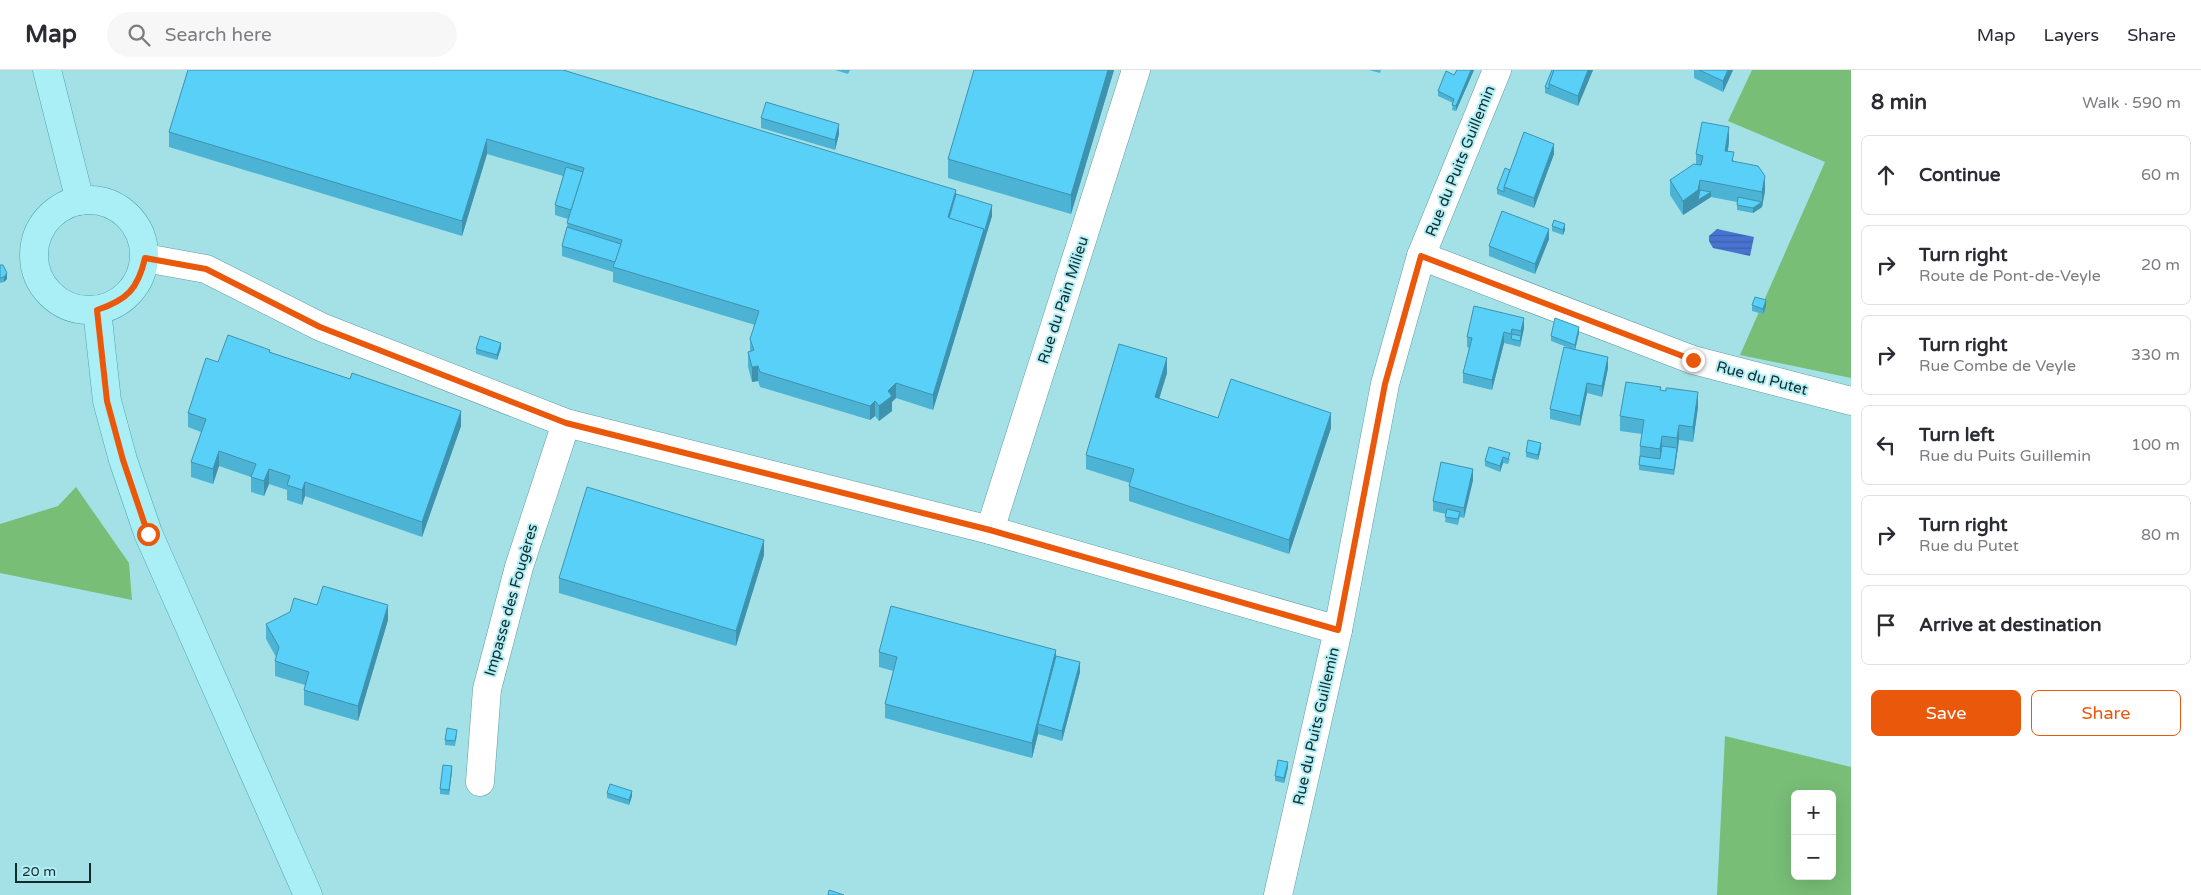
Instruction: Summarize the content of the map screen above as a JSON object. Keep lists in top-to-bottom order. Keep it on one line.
{"streets":{"street":["Rue du Puits Guillemin","Rue du Pain Milieu","Rue du Putet","Impasse des Fougères"]},"crossings":[["Rue du Puits Guillemin","Rue du Putet"]],"scale_bar":"20 m","page":{"header":"Map","search":"Search here","nav":["Map","Layers","Share"],"heading":["8 min","Walk · 590 m"],"list":[["Continue","60 m"],["Turn right","Route de Pont-de-Veyle","20 m"],["Turn right","Rue Combe de Veyle","330 m"],["Turn left","Rue du Puits Guillemin","100 m"],["Turn right","Rue du Putet","80 m"],"Arrive at destination"],"buttons":["Save","Share"],"map_buttons":["+","−"],"scale":"20 m"}}
